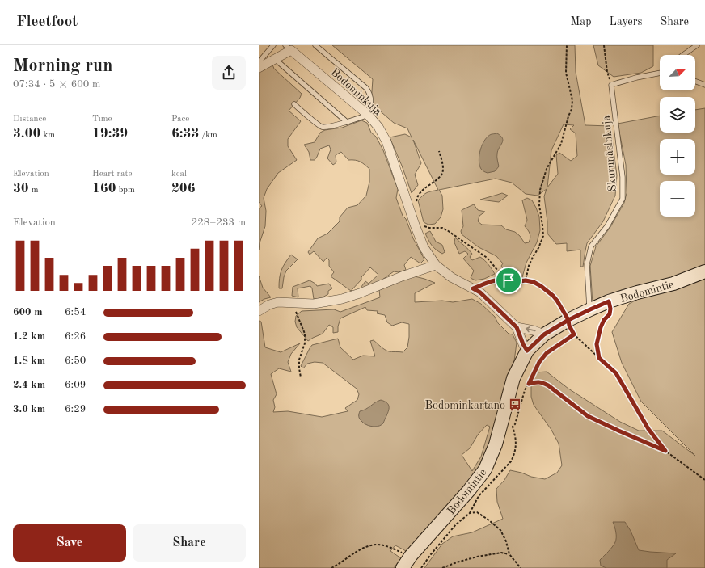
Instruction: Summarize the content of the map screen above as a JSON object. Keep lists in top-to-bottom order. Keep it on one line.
{"streets":{"street":["Bodominkuja","Bodomintie"],"lane":["Skurunäsinkuja"]},"crossings":[["Bodominkuja","Bodomintie"],["Skurunäsinkuja","Bodomintie"]],"places":{"bus stop":["Bodominkartano"]},"north":"top right","page":{"header":"Fleetfoot","nav":["Map","Layers","Share"],"heading":["Morning run","07:34 · 5 × 600 m"],"map_buttons":["+","−"],"stats":[["Distance","3.00 km"],["Time","19:39"],["Pace","6:33 /km"],["Elevation","30 m"],["Heart rate","160 bpm"],["kcal","206"]],"chart":["Elevation","228–233 m"],"list":[{"name":"600 m","note":"6:54"},{"name":"1.2 km","note":"6:26"},{"name":"1.8 km","note":"6:50"},{"name":"2.4 km","note":"6:09"},{"name":"3.0 km","note":"6:29"}],"buttons":["Save","Share"]}}
